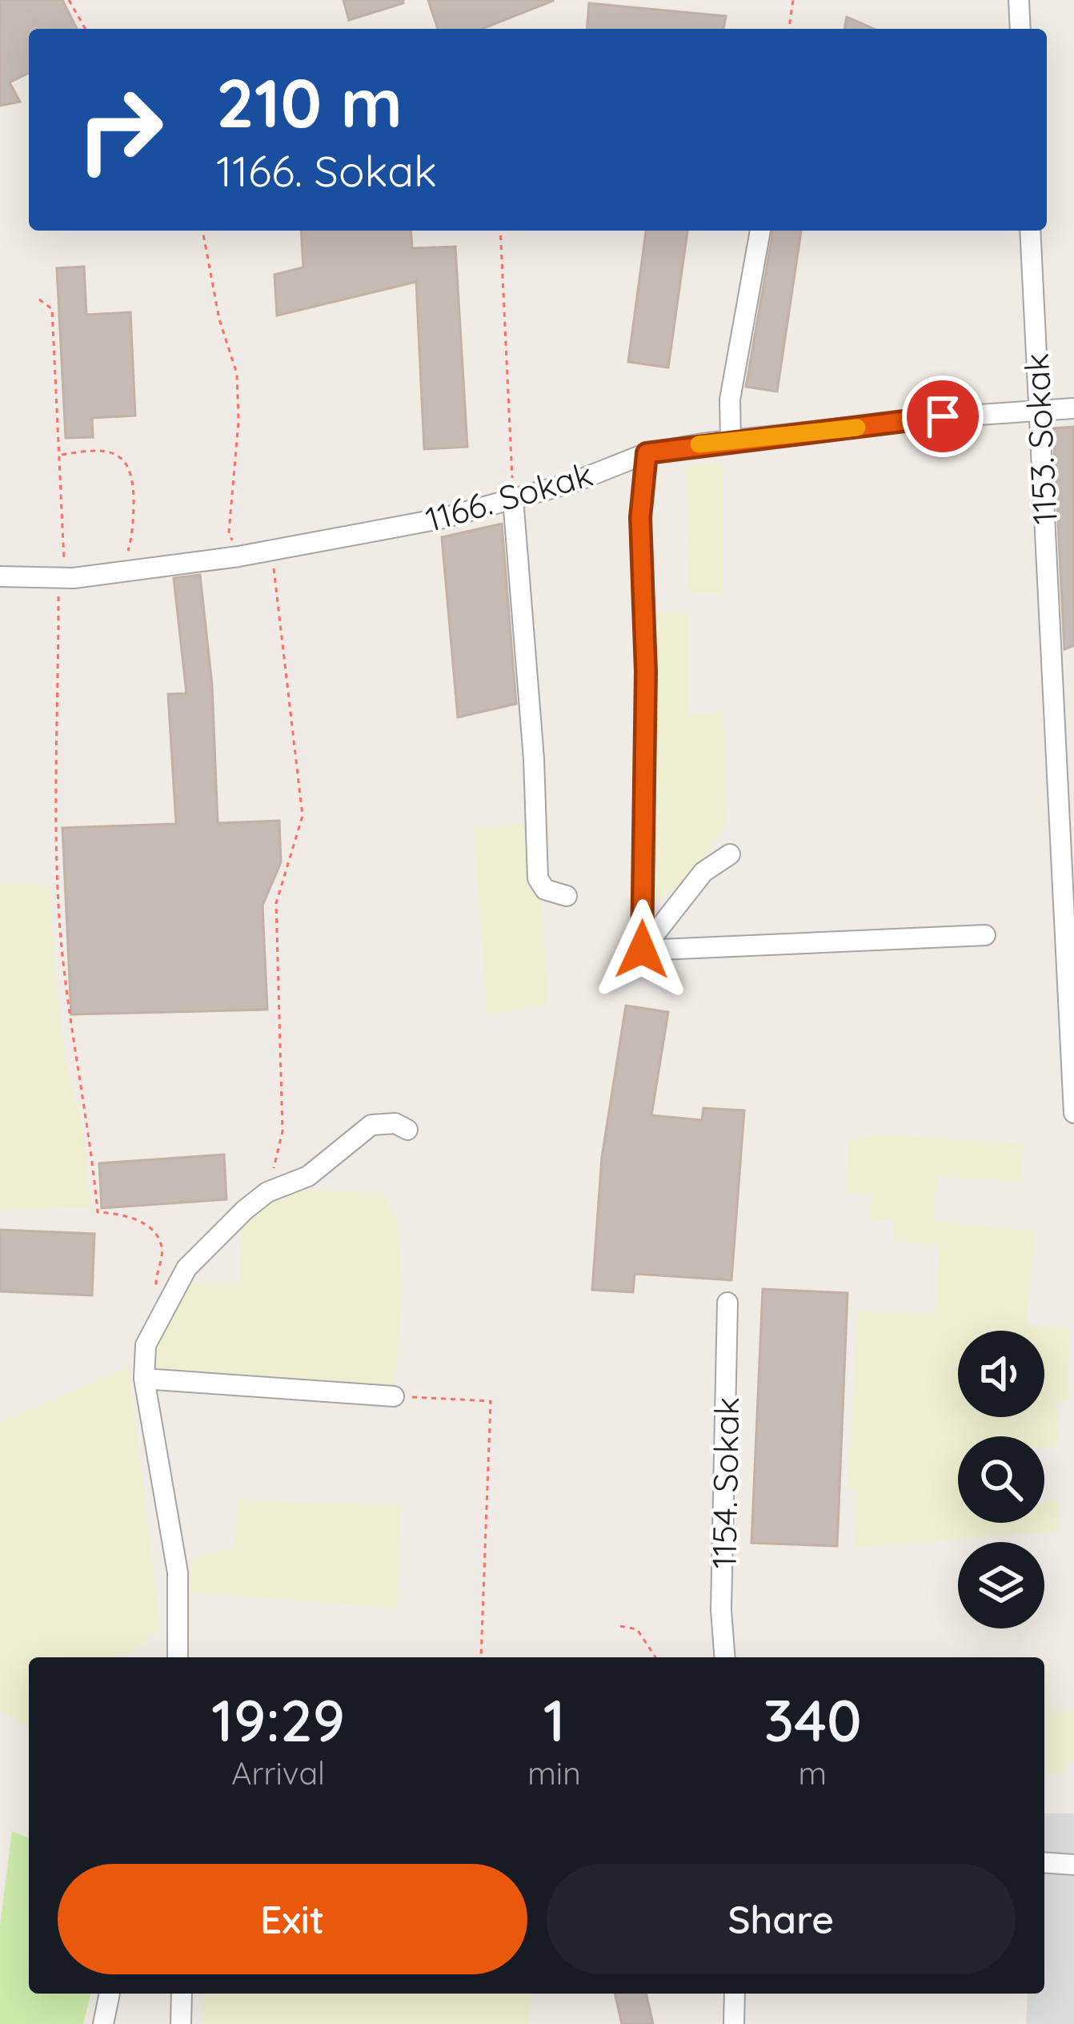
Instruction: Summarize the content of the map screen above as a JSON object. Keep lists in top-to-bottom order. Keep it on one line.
{"streets":{"street":["1153. Sokak","1166. Sokak","1154. Sokak"]},"crossings":[["1153. Sokak","1166. Sokak"]],"page":{"turn":["210 m","1166. Sokak"],"eta":["19:29","Arrival","1","min","340","m"],"buttons":["Exit","Share"]}}
